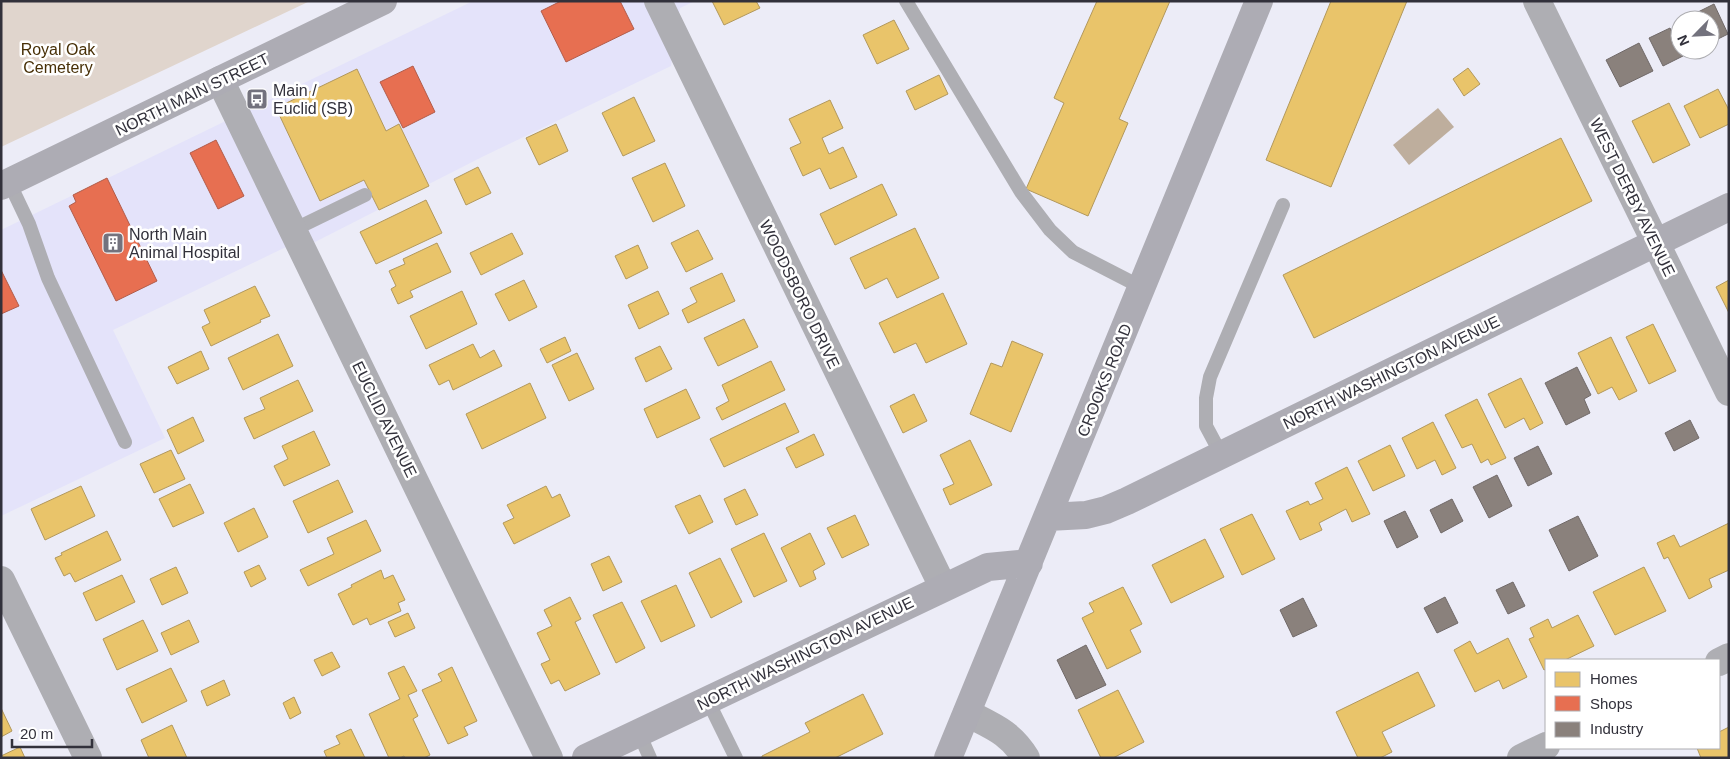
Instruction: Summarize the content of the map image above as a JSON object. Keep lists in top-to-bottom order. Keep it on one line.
{"streets":{"main road":["NORTH MAIN STREET","NORTH WASHINGTON AVENUE","CROOKS ROAD"],"street":["WEST DERBY AVENUE","WOODSBORO DRIVE","EUCLID AVENUE"]},"crossings":[["NORTH MAIN STREET","EUCLID AVENUE"],["WEST DERBY AVENUE","NORTH WASHINGTON AVENUE"],["WOODSBORO DRIVE","NORTH WASHINGTON AVENUE"],["NORTH WASHINGTON AVENUE","CROOKS ROAD"]],"parks":["Royal Oak Cemetery"],"places":{"bus stop":["Main / Euclid (SB)"],"building":["North Main Animal Hospital"]},"legend":["Homes","Shops","Industry"],"scale_bar":"20 m","north":"bottom left"}
